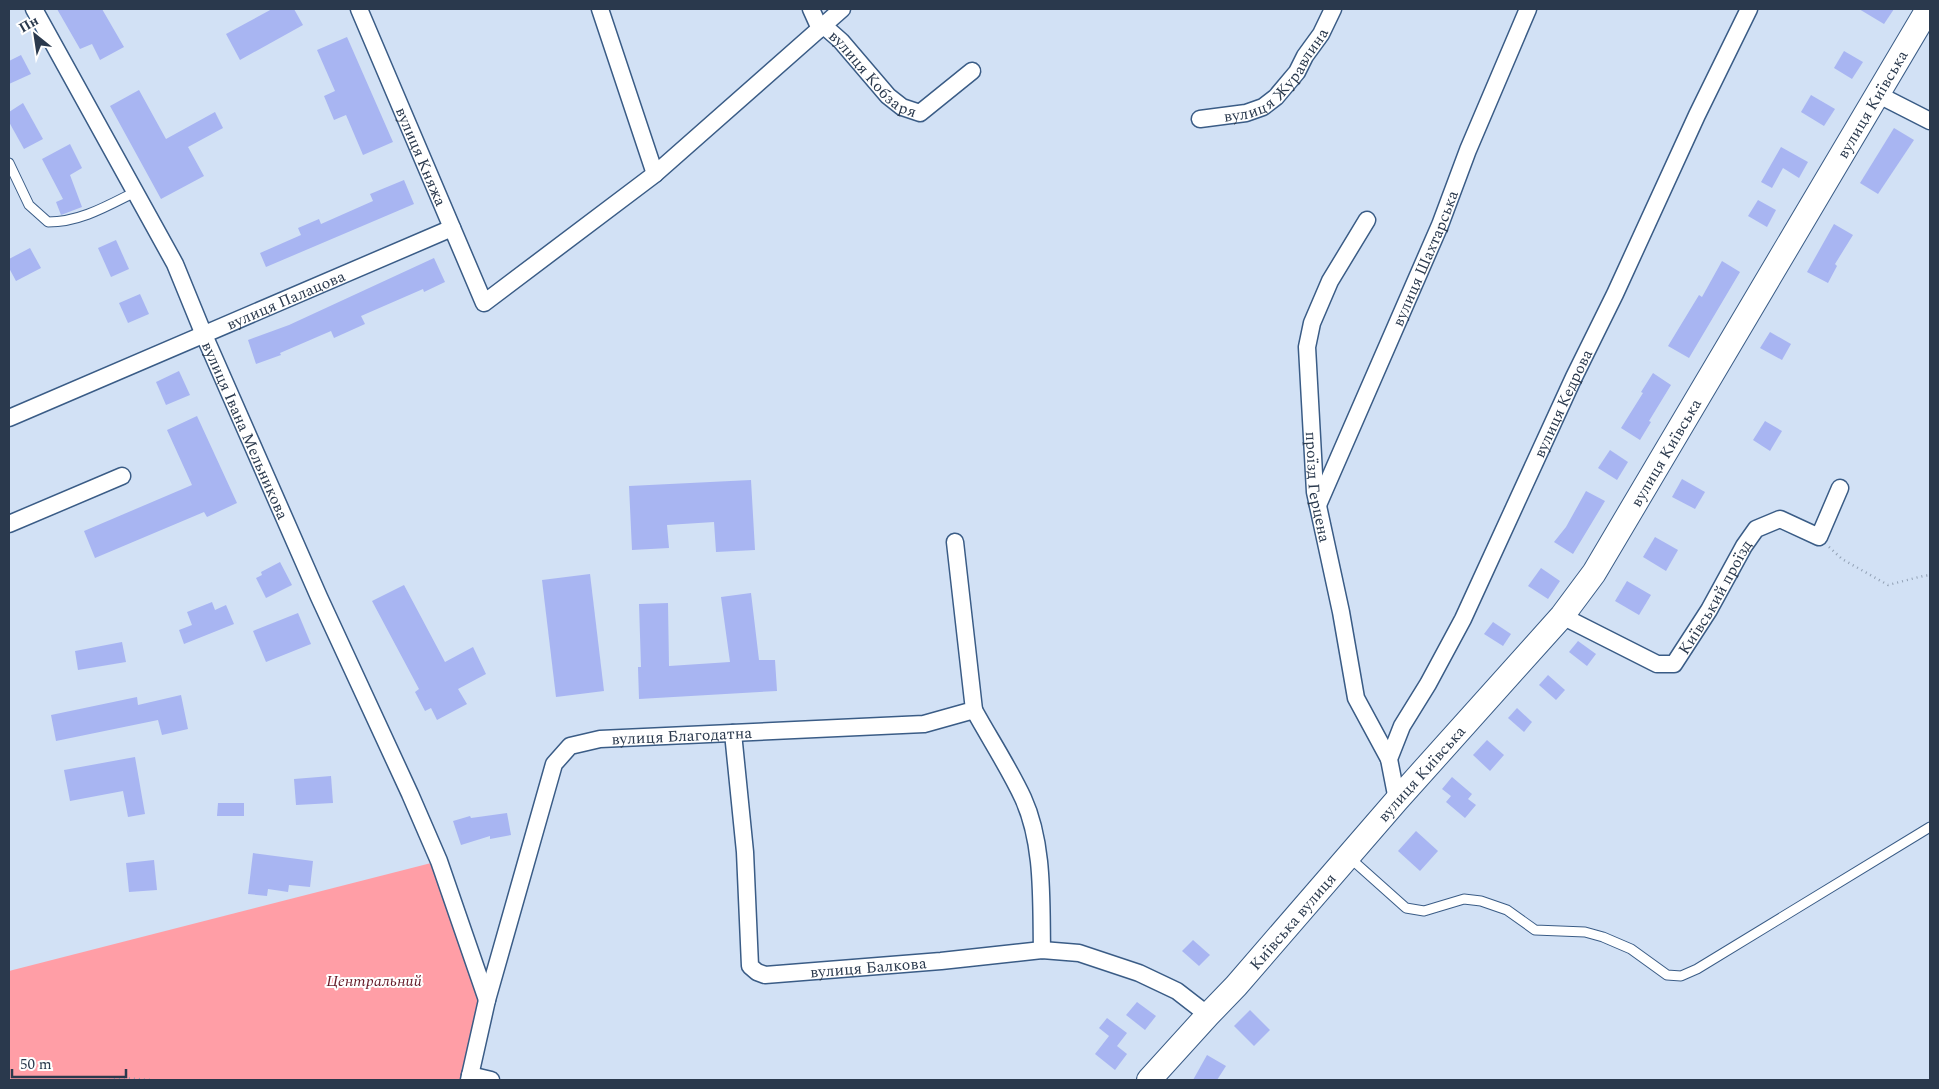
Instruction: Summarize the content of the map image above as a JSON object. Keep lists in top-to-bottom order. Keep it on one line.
{"streets":{"main road":["вулиця Київська","Київська вулиця"],"street":["вулиця Кобзаря","вулиця Журавлина","вулиця Княжа","вулиця Шахтарська","вулиця Палацова","вулиця Кедрова","вулиця Івана Мельникова","проїзд Герцена","Київський проїзд","вулиця Благодатна","вулиця Балкова"]},"crossings":[["вулиця Київська","Київський проїзд"],["вулиця Київська","Київська вулиця"],["вулиця Княжа","вулиця Палацова"],["вулиця Шахтарська","проїзд Герцена"],["вулиця Палацова","вулиця Івана Мельникова"],["вулиця Кедрова","проїзд Герцена"],["вулиця Івана Мельникова","вулиця Благодатна"],["вулиця Благодатна","вулиця Балкова"],["Київська вулиця","вулиця Балкова"]],"parks":["Центральний"],"scale_bar":"50 m","north":"top left"}
